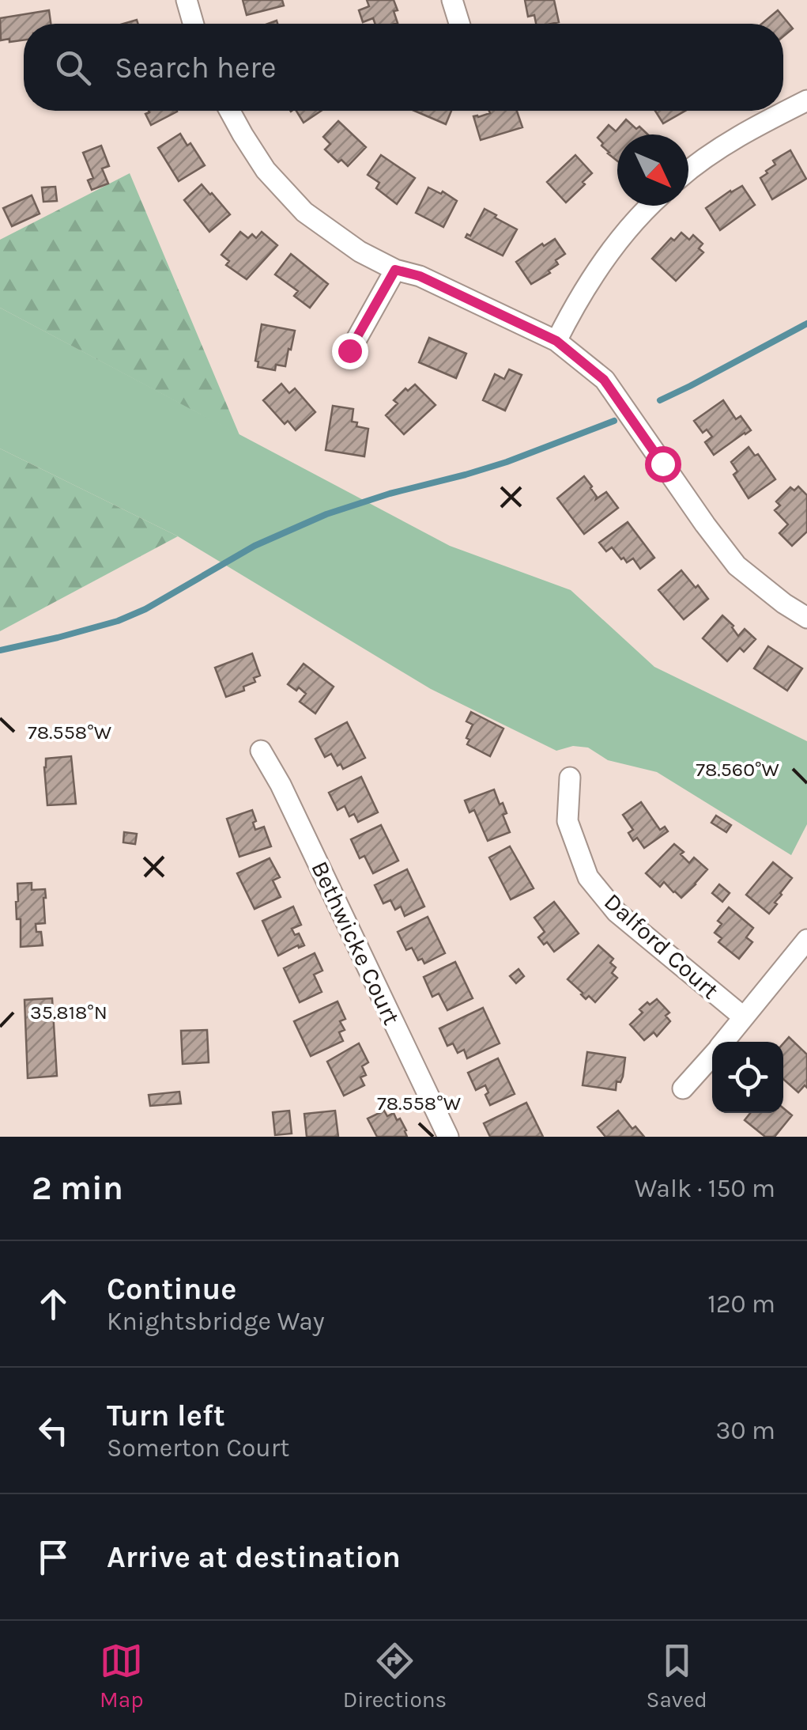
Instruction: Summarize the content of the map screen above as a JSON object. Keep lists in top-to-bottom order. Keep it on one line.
{"streets":{"street":["Bethwicke Court","Dalford Court"]},"north":"bottom right","page":{"search":"Search here","heading":["2 min","Walk · 150 m"],"list":[["Continue","Knightsbridge Way","120 m"],["Turn left","Somerton Court","30 m"],"Arrive at destination"],"nav":["Map","Directions","Saved"]},"coordinates":["78.558°W","78.560°W","35.818°N"]}
